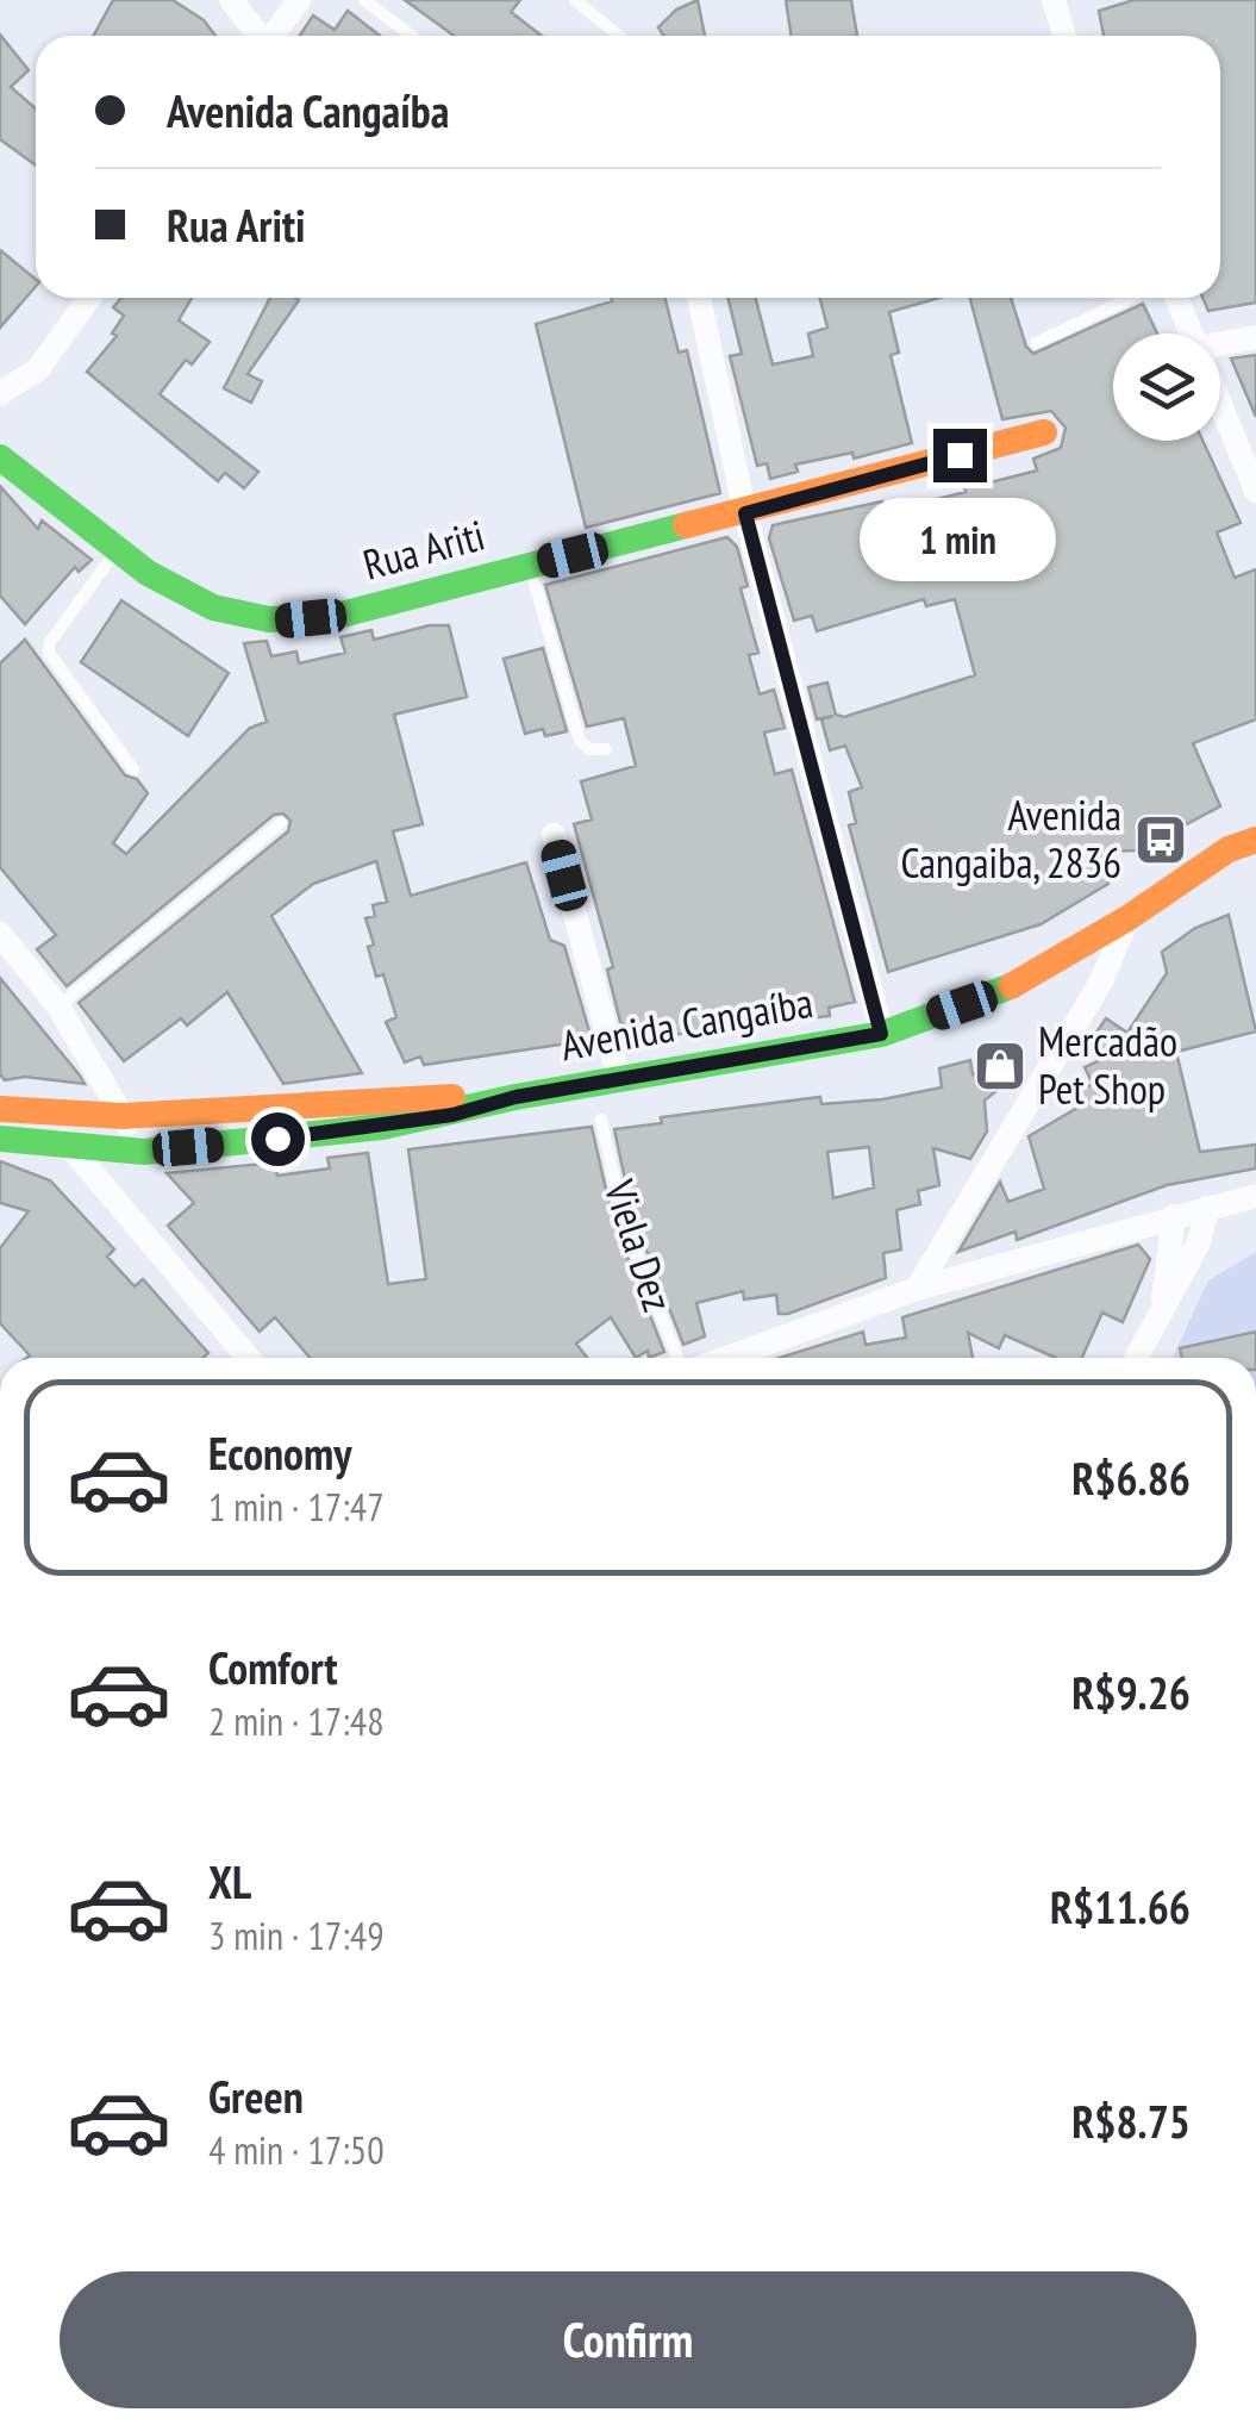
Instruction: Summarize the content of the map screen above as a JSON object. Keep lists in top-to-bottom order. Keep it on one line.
{"streets":{"main road":["Rua Ariti","Avenida Cangaíba"],"lane":["Viela Dez"]},"places":{"bus stop":["Avenida Cangaiba, 2836"],"shop":["Mercadão Pet Shop"]},"page":{"banner":["Avenida Cangaíba","Rua Ariti"],"bubble":"1 min","list":[{"name":"Economy","note":"1 min · 17:47","value":"R$6.86"},{"name":"Comfort","note":"2 min · 17:48","value":"R$9.26"},{"name":"XL","note":"3 min · 17:49","value":"R$11.66"},{"name":"Green","note":"4 min · 17:50","value":"R$8.75"}],"buttons":"Confirm"}}
